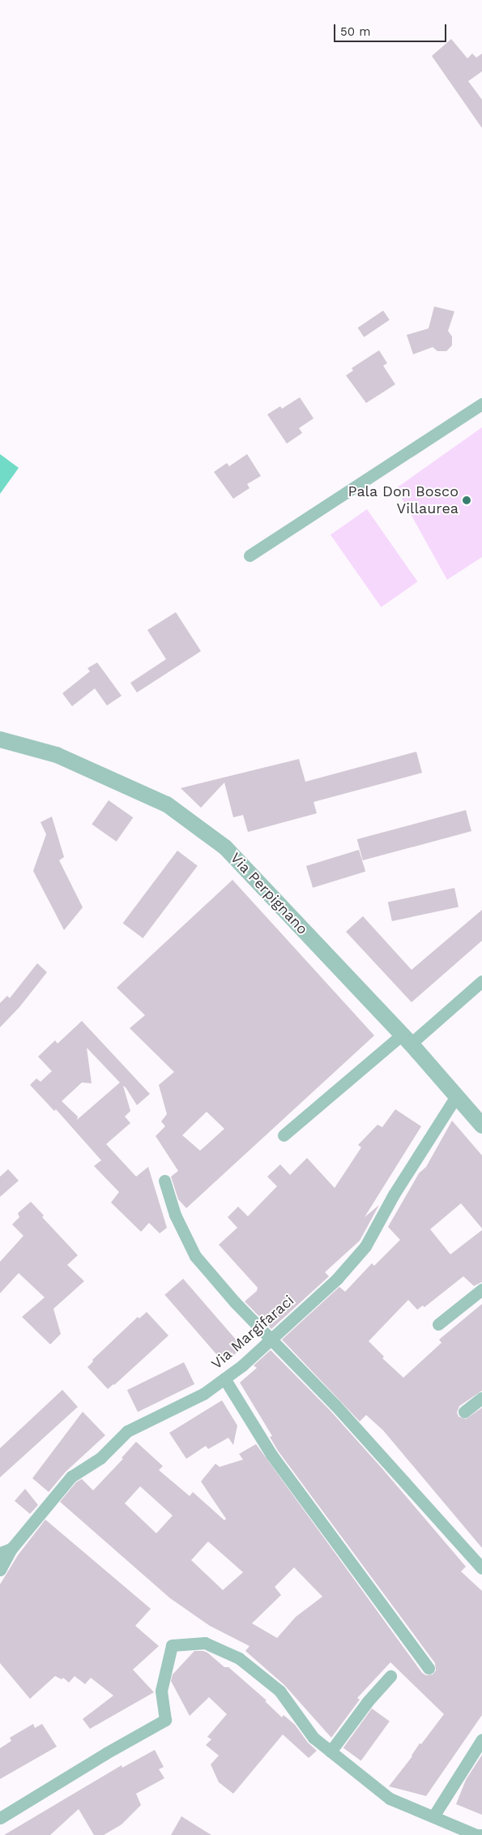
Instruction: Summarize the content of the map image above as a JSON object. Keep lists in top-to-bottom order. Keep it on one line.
{"streets":{"street":["Via Perpignano","Via Margifaraci"]},"crossings":[["Via Perpignano","Via Margifaraci"]],"places":["Pala Don Bosco Villaurea"],"scale_bar":"50 m"}
